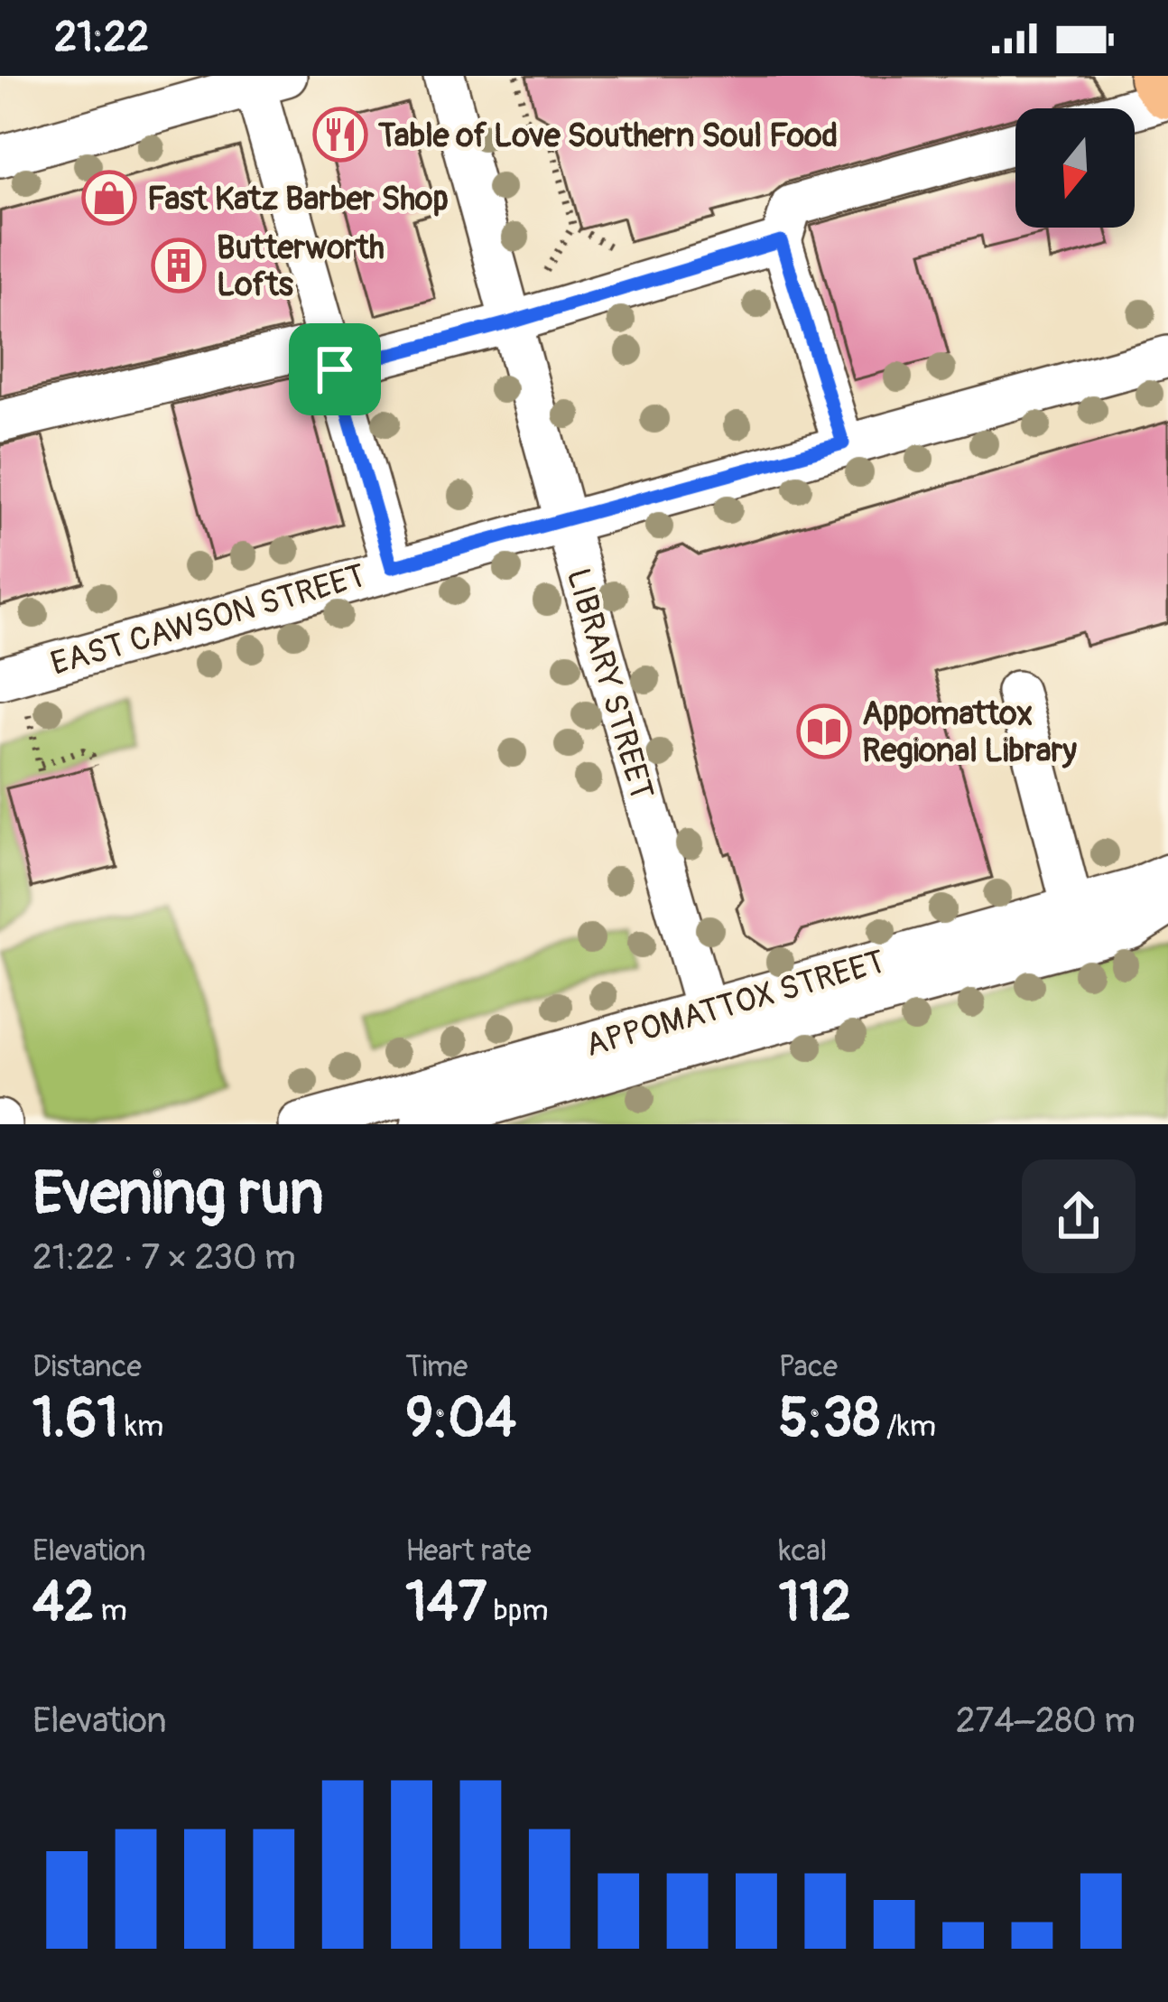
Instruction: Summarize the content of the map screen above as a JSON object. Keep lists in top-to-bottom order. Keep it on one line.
{"streets":{"street":["EAST CAWSON STREET","LIBRARY STREET","APPOMATTOX STREET"]},"crossings":[["EAST CAWSON STREET","LIBRARY STREET"],["LIBRARY STREET","APPOMATTOX STREET"]],"places":{"restaurant":["Table of Love Southern Soul Food"],"shop":["Fast Katz Barber Shop"],"building":["Butterworth Lofts"],"library":["Appomattox Regional Library"]},"north":"bottom","page":{"status":"21:22","heading":["Evening run","21:22 · 7 × 230 m"],"stats":[["Distance","1.61 km"],["Time","9:04"],["Pace","5:38 /km"],["Elevation","42 m"],["Heart rate","147 bpm"],["kcal","112"]],"chart":["Elevation","274–280 m"]}}
